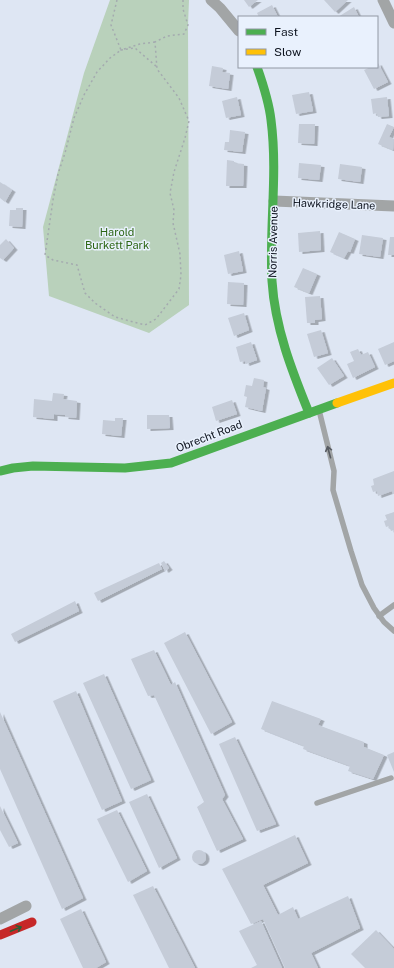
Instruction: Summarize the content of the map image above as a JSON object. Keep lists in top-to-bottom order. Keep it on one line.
{"streets":{"street":["Hawkridge Lane","Norris Avenue","Obrecht Road"]},"crossings":[["Hawkridge Lane","Norris Avenue"],["Norris Avenue","Obrecht Road"]],"parks":["Harold Burkett Park"],"legend":["Fast","Slow"]}
